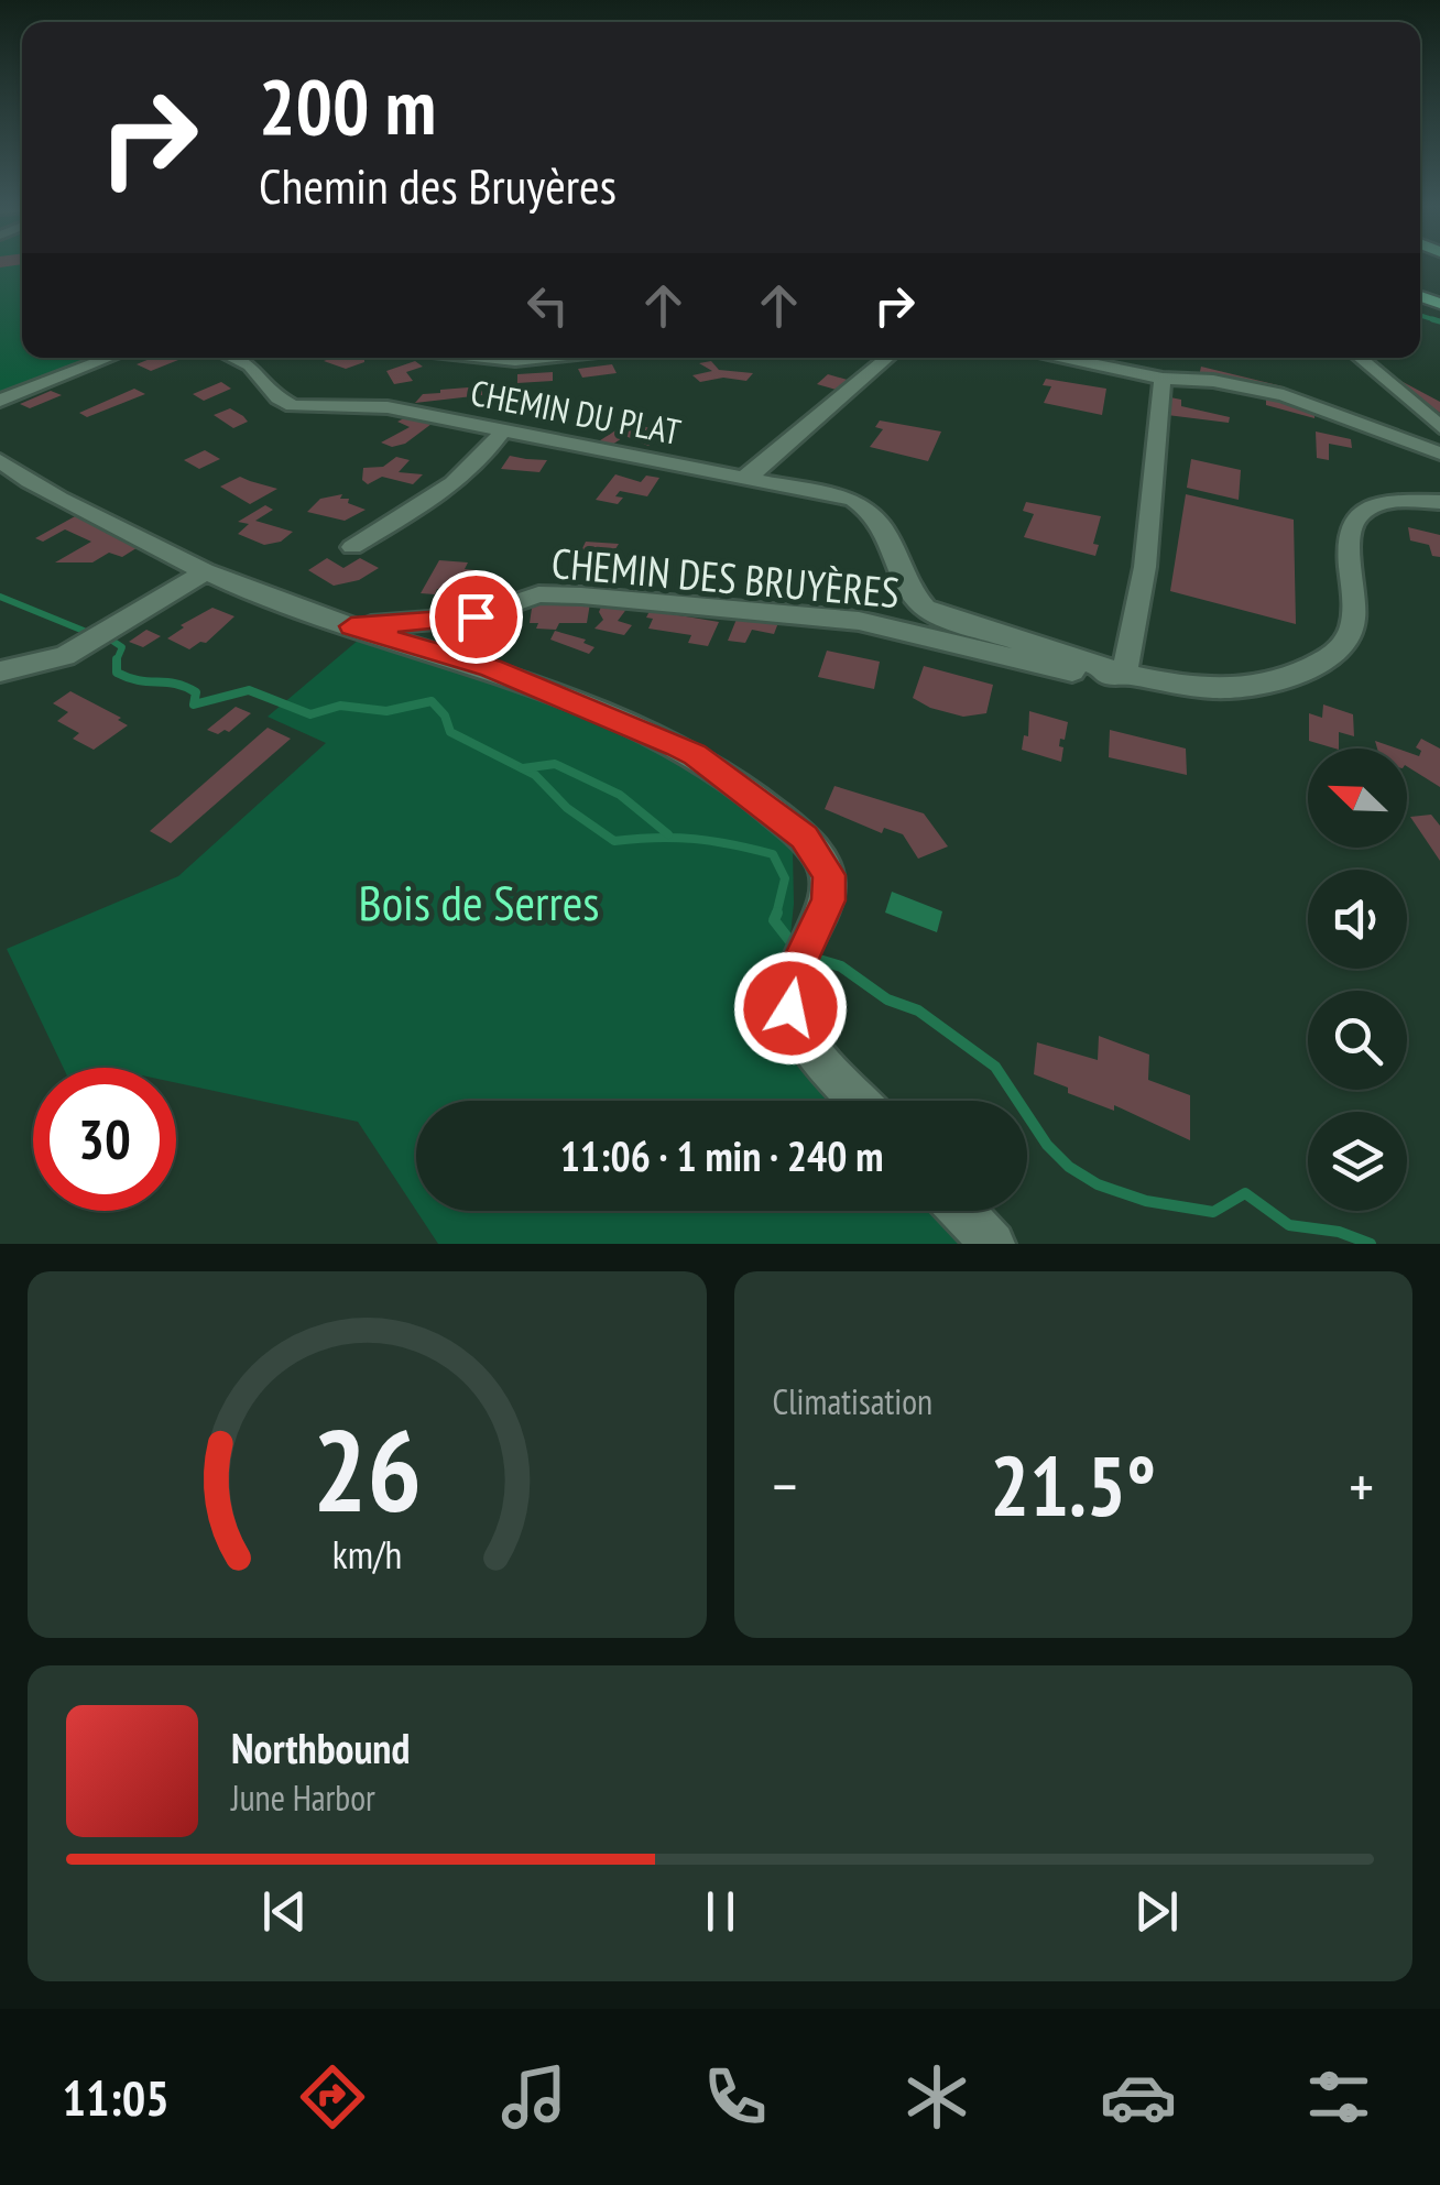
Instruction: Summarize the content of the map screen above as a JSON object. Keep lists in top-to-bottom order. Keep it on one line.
{"streets":{"street":["CHEMIN DU PLAT","CHEMIN DES BRUYÈRES"]},"crossings":[["CHEMIN DU PLAT","CHEMIN DES BRUYÈRES"]],"parks":["Bois de Serres"],"north":"top left","page":{"turn":["200 m","Chemin des Bruyères"],"limit":"30","trip":"11:06 · 1 min · 240 m","tile":"Climatisation","heat":["−","21.5°","+"],"song":["Northbound","June Harbor"],"tabs":"11:05","gauge":["26","km/h"]}}
